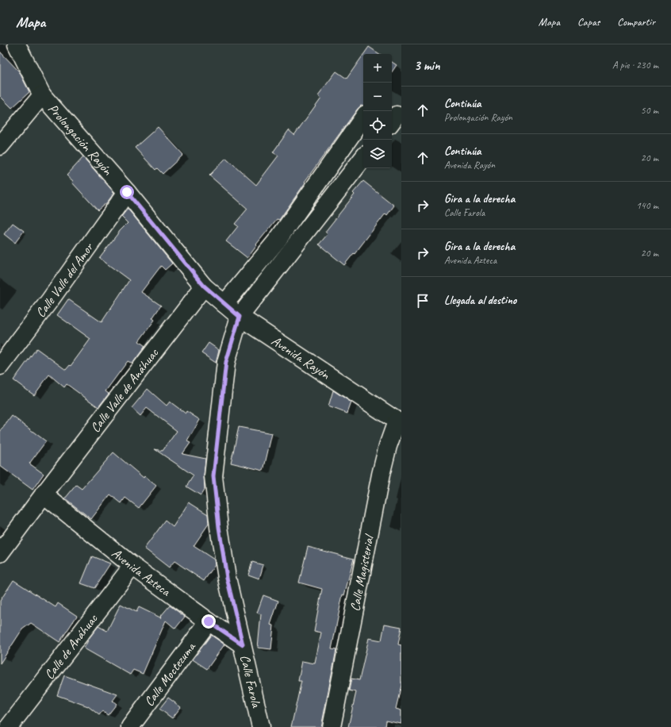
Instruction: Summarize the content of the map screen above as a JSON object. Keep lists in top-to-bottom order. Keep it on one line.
{"streets":{"street":["Prolongación Rayón","Calle Valle del Amor","Avenida Rayón","Calle Valle de Anáhuac","Avenida Azteca","Calle Magisterial","Calle de Anáhuac","Calle Moctezuma","Calle Farola"]},"crossings":[["Prolongación Rayón","Calle Valle del Amor"],["Prolongación Rayón","Avenida Rayón"],["Prolongación Rayón","Calle Valle de Anáhuac"],["Avenida Rayón","Calle Valle de Anáhuac"],["Avenida Rayón","Calle Magisterial"],["Avenida Rayón","Calle Farola"],["Calle Valle de Anáhuac","Avenida Azteca"],["Avenida Azteca","Calle de Anáhuac"],["Avenida Azteca","Calle Moctezuma"],["Avenida Azteca","Calle Farola"]],"page":{"header":"Mapa","nav":["Mapa","Capas","Compartir"],"heading":["3 min","A pie · 230 m"],"map_buttons":["+","−"],"list":[["Continúa","Prolongación Rayón","50 m"],["Continúa","Avenida Rayón","20 m"],["Gira a la derecha","Calle Farola","140 m"],["Gira a la derecha","Avenida Azteca","20 m"],"Llegada al destino"]}}
